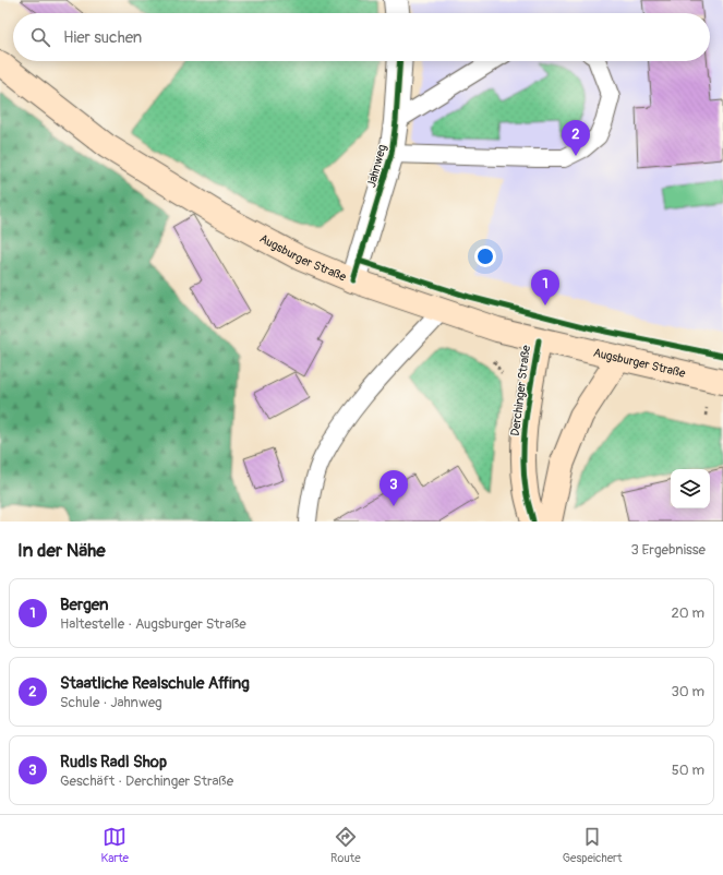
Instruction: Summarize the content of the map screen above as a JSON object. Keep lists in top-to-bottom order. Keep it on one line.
{"streets":{"main road":["Augsburger Straße","Derchinger Straße"],"street":["Jahnweg"]},"crossings":[["Jahnweg","Augsburger Straße"],["Augsburger Straße","Derchinger Straße"]],"page":{"search":"Hier suchen","pins":["2","1","3"],"heading":["In der Nähe","3 Ergebnisse"],"list":[{"mark":"1","name":"Bergen","note":"Haltestelle · Augsburger Straße","value":"20 m"},{"mark":"2","name":"Staatliche Realschule Affing","note":"Schule · Jahnweg","value":"30 m"},{"mark":"3","name":"Rudls Radl Shop","note":"Geschäft · Derchinger Straße","value":"50 m"}],"nav":["Karte","Route","Gespeichert"]}}
